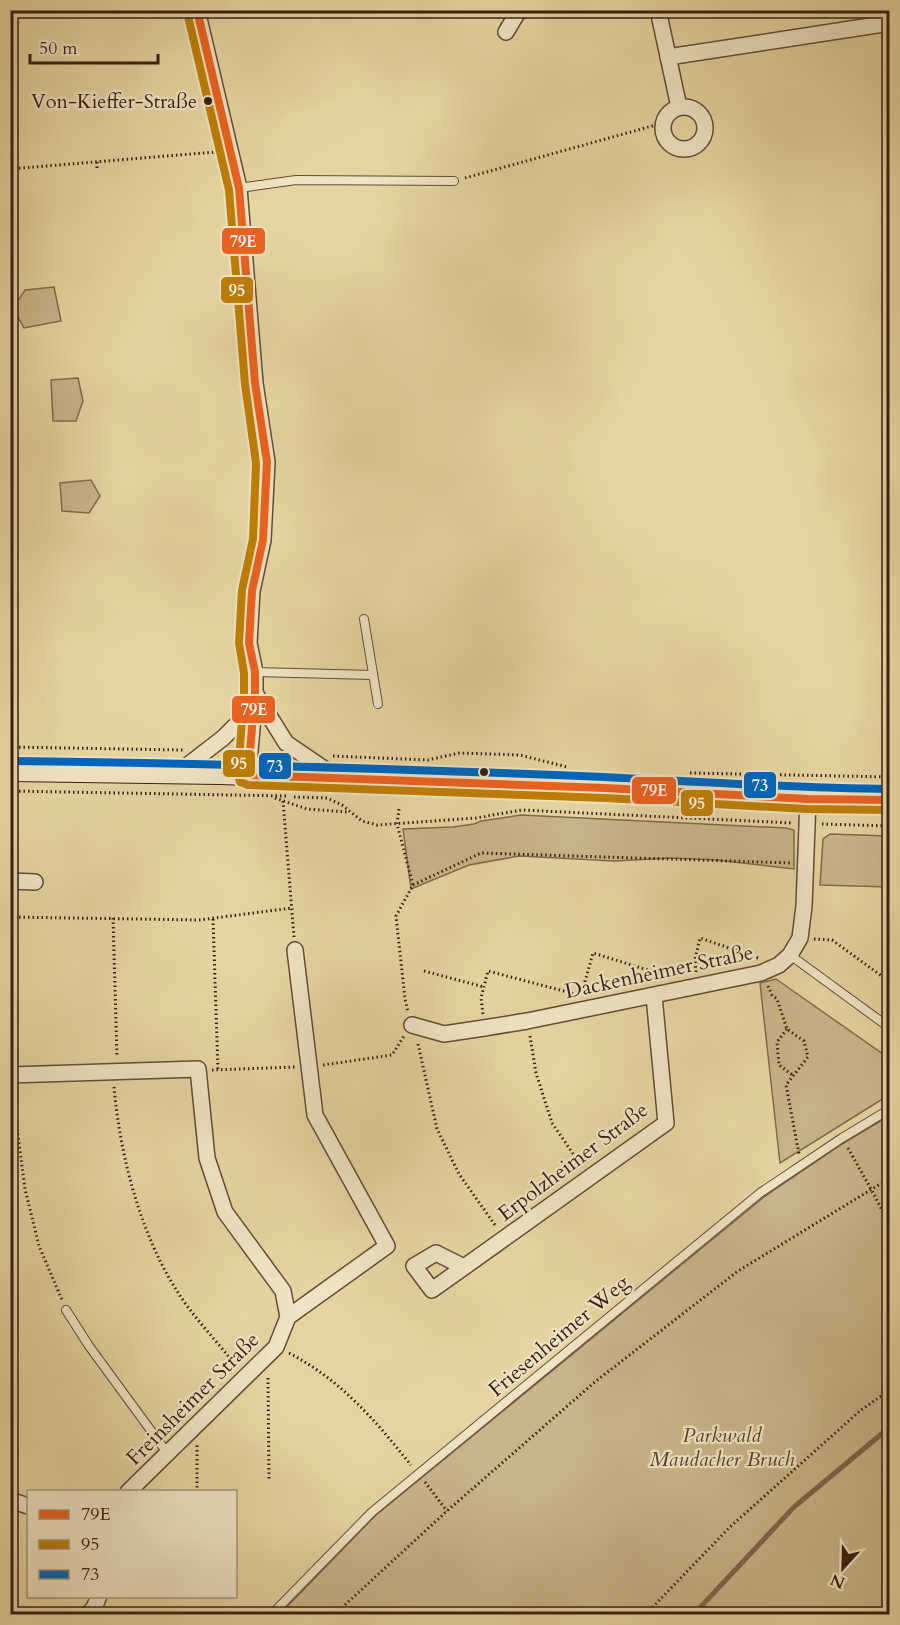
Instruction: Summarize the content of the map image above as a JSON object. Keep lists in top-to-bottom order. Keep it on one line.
{"streets":{"street":["Dackenheimer Straße","Erpolzheimer Straße","Freinsheimer Straße"],"lane":["Friesenheimer Weg"]},"crossings":[["Dackenheimer Straße","Erpolzheimer Straße"]],"parks":["Parkwald Maudacher Bruch"],"places":["Von-Kieffer-Straße"],"lines":["transit line 79E","transit line 95","transit line 73"],"legend":["79E","95","73"],"scale_bar":"50 m","north":"bottom"}
